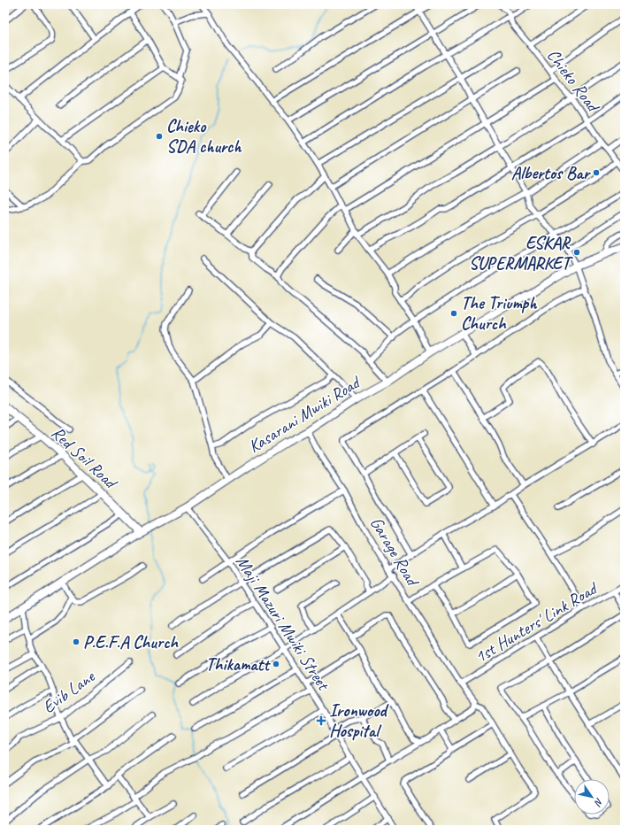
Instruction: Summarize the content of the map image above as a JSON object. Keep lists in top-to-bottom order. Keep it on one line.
{"streets":{"main road":["Kasarani Mwiki Road","Red Soil Road"],"street":["Chieko Road","Garage Road","Maji Mazuri Mwiki Street","1st Hunters' Link Road","Evib Lane"]},"crossings":[["Kasarani Mwiki Road","Red Soil Road"],["Kasarani Mwiki Road","Garage Road"],["Kasarani Mwiki Road","Maji Mazuri Mwiki Street"],["Garage Road","1st Hunters' Link Road"]],"places":{"other":["Chieko SDA church","Albertos Bar","ESKAR SUPERMARKET","The Triumph Church","P.E.F.A Church","Thikamatt"],"health":["Ironwood Hospital"]},"north":"bottom right"}
